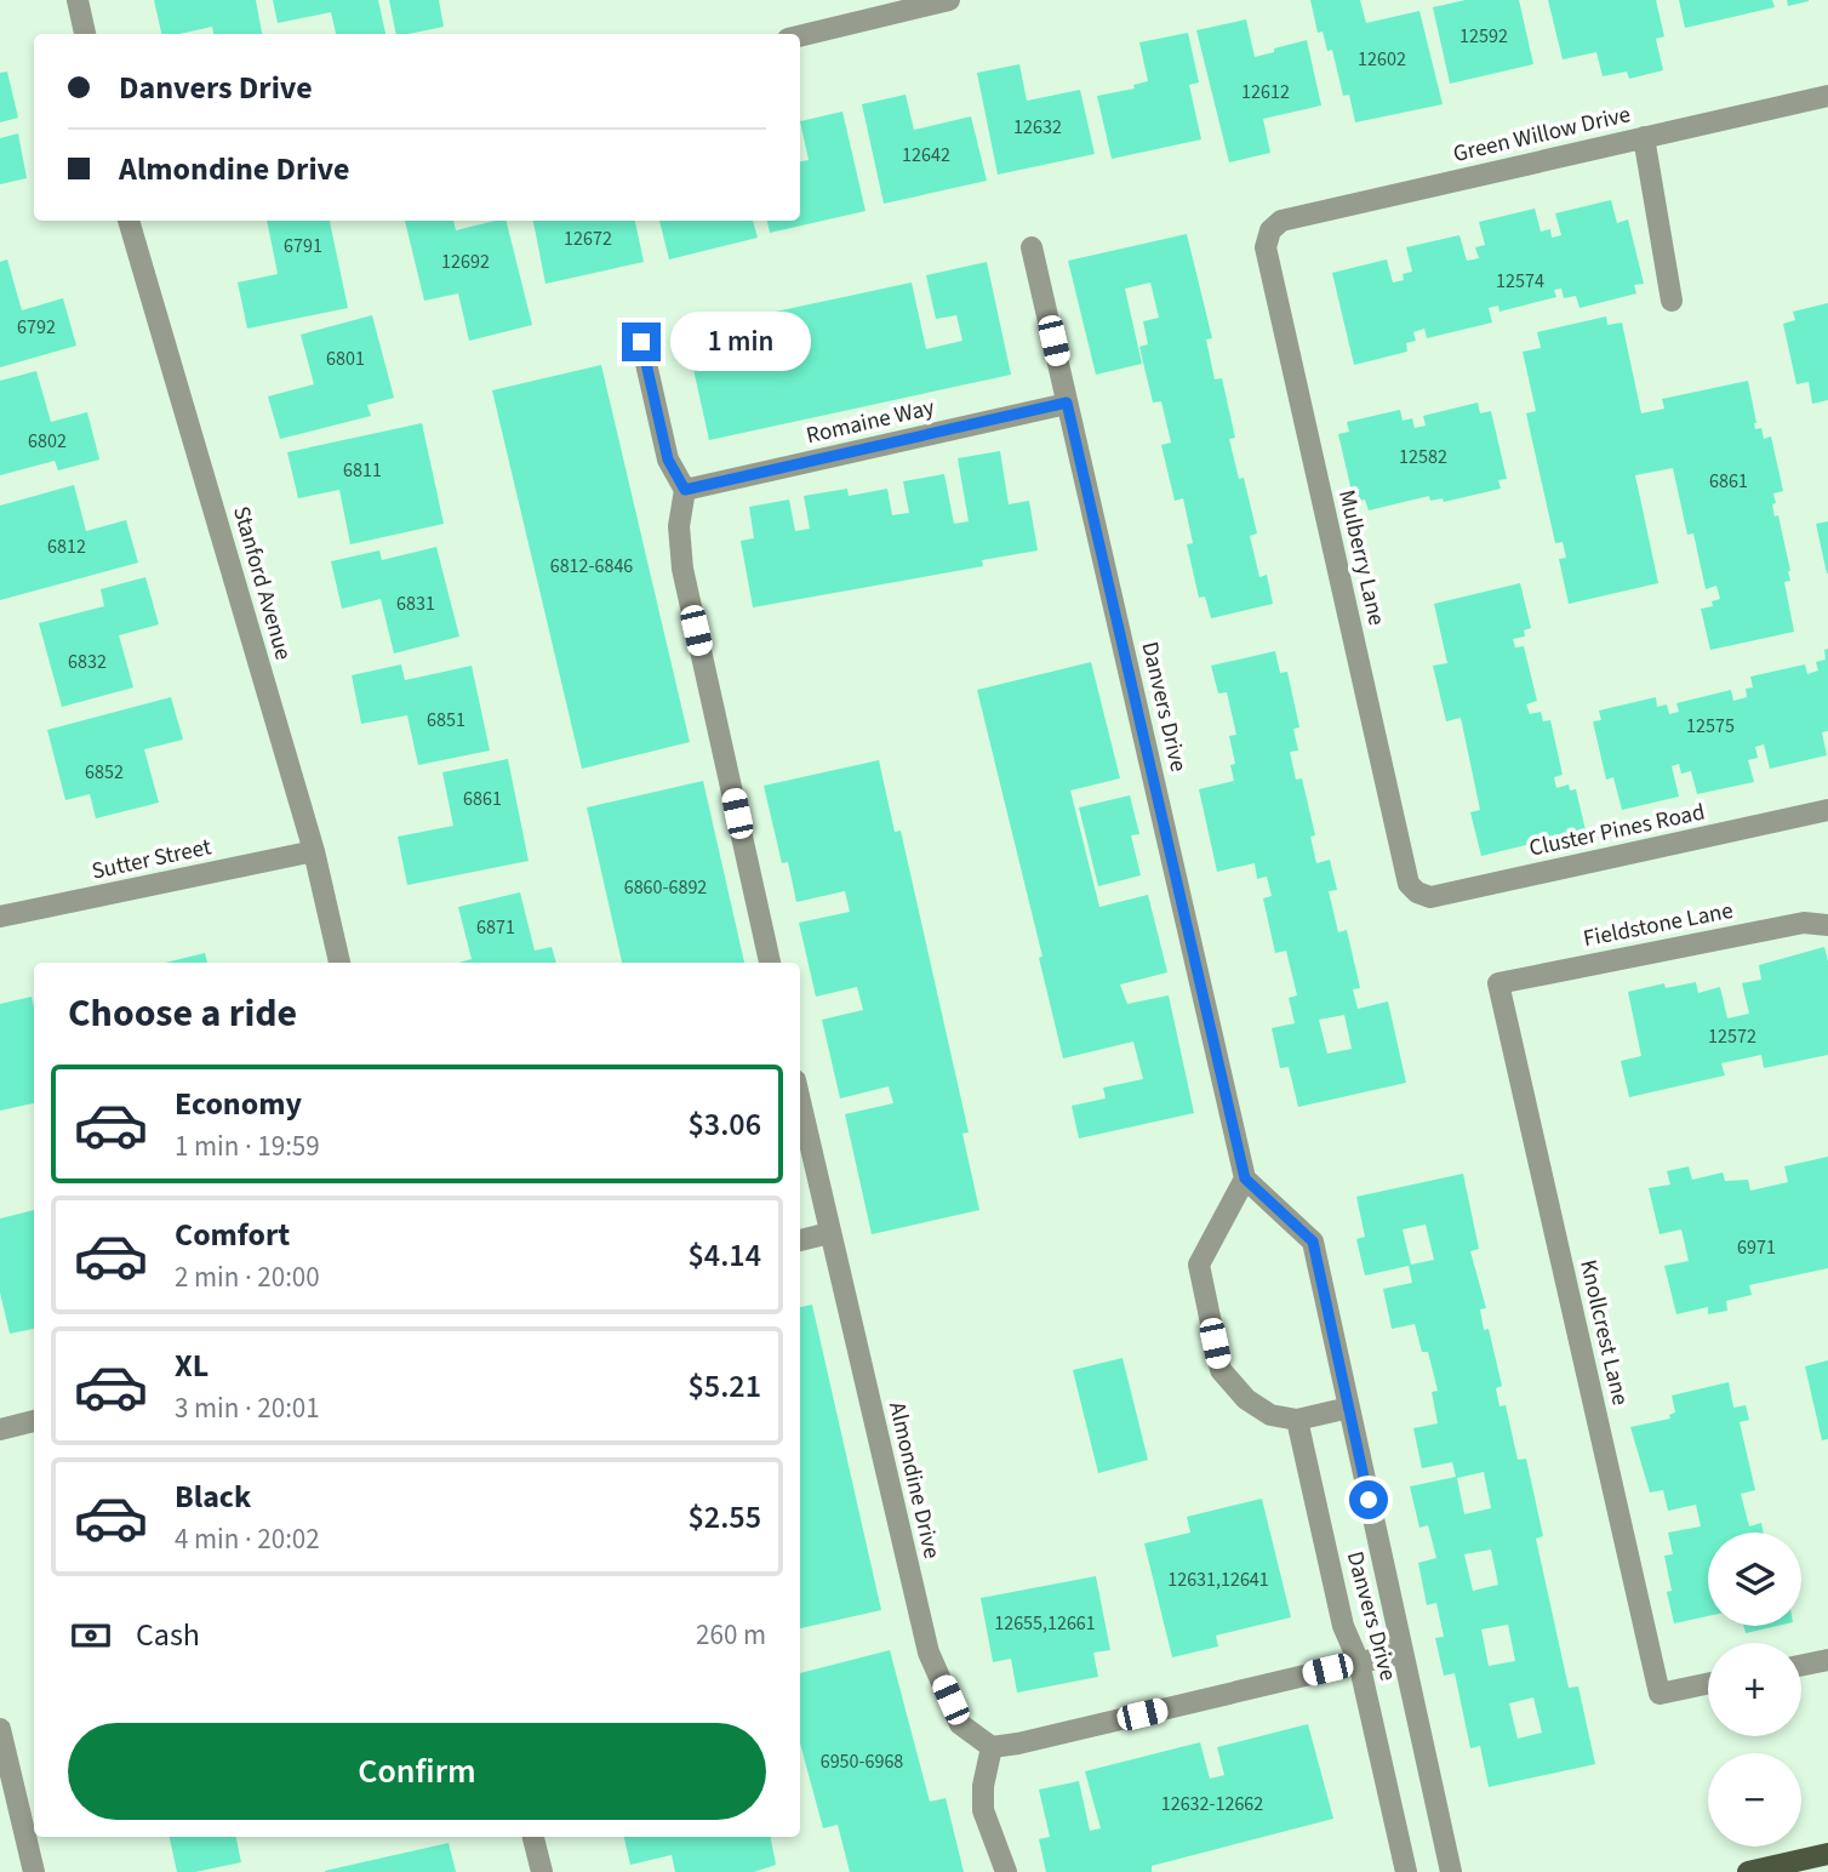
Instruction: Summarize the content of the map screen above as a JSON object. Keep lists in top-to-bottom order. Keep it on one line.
{"streets":{"street":["Green Willow Drive","Romaine Way","Mulberry Lane","Stanford Avenue","Danvers Drive","Cluster Pines Road","Sutter Street","Fieldstone Lane","Knollcrest Lane","Almondine Drive"]},"crossings":[["Green Willow Drive","Mulberry Lane"],["Romaine Way","Danvers Drive"],["Mulberry Lane","Cluster Pines Road"],["Stanford Avenue","Sutter Street"],["Fieldstone Lane","Knollcrest Lane"]],"house_numbers":["12592","12602","12612","12632","12642","12672","6791","12692","12574","6792","6801","6802","12582","6811","6861","6812","6812-6846","6831","6832","6851","12575","6852","6861","6860-6892","6871","12572","6971","12631,12641","12655,12661","6950-6968","12632-12662"],"page":{"banner":["Danvers Drive","Almondine Drive"],"bubble":"1 min","heading":"Choose a ride","list":[{"name":"Economy","note":"1 min · 19:59","value":"$3.06"},{"name":"Comfort","note":"2 min · 20:00","value":"$4.14"},{"name":"XL","note":"3 min · 20:01","value":"$5.21"},{"name":"Black","note":"4 min · 20:02","value":"$2.55"}],"map_buttons":["+","−"],"pay":["Cash","260 m"],"buttons":"Confirm"}}
